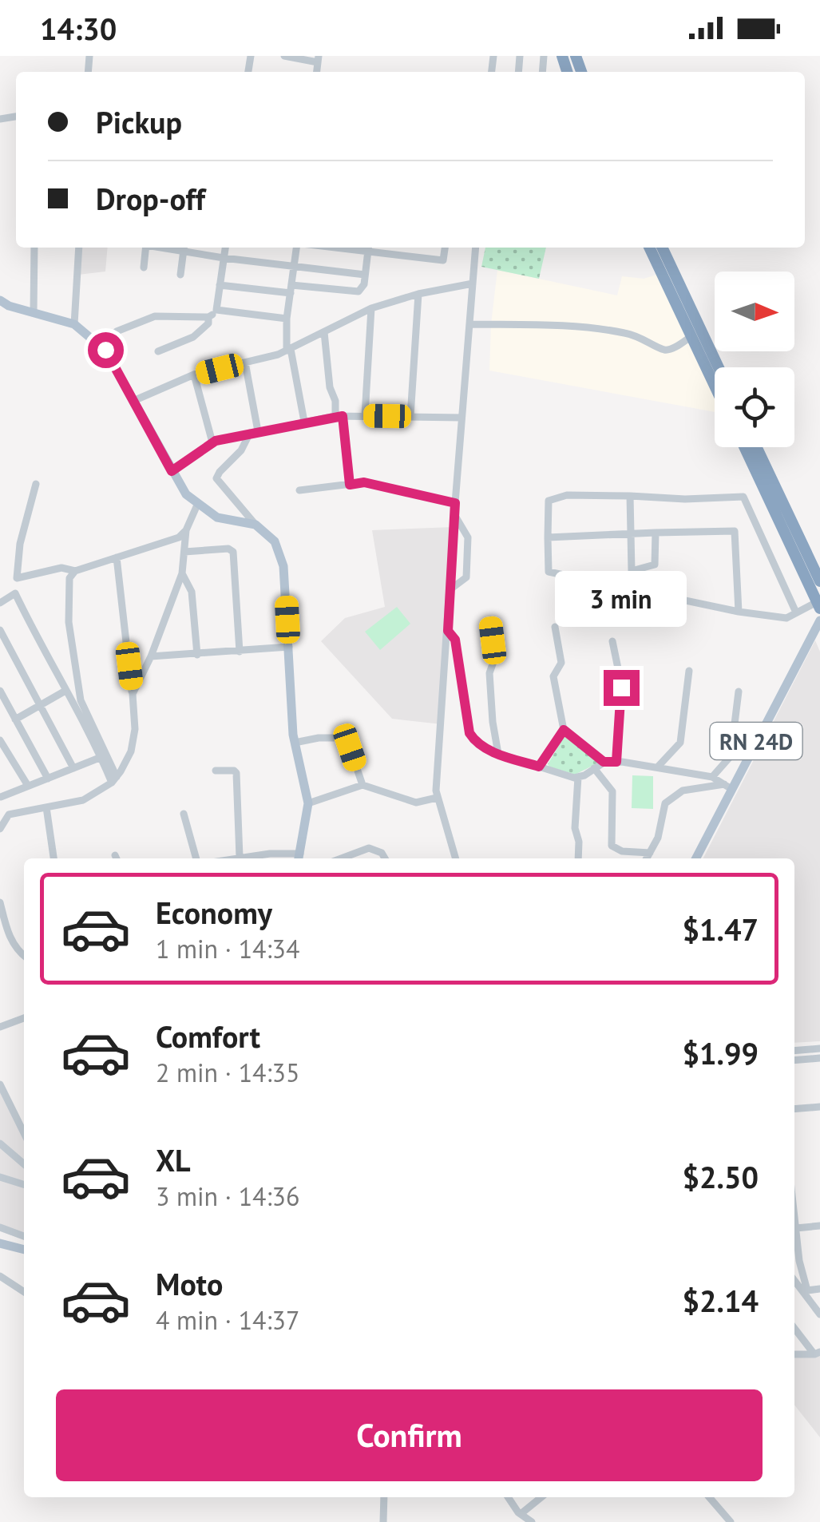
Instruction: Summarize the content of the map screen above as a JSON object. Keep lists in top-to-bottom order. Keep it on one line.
{"streets":{"main road":["RN 24D"]},"north":"right","page":{"status":"14:30","banner":["Pickup","Drop-off"],"bubble":"3 min","list":[{"name":"Economy","note":"1 min · 14:34","value":"$1.47"},{"name":"Comfort","note":"2 min · 14:35","value":"$1.99"},{"name":"XL","note":"3 min · 14:36","value":"$2.50"},{"name":"Moto","note":"4 min · 14:37","value":"$2.14"}],"buttons":"Confirm"}}
